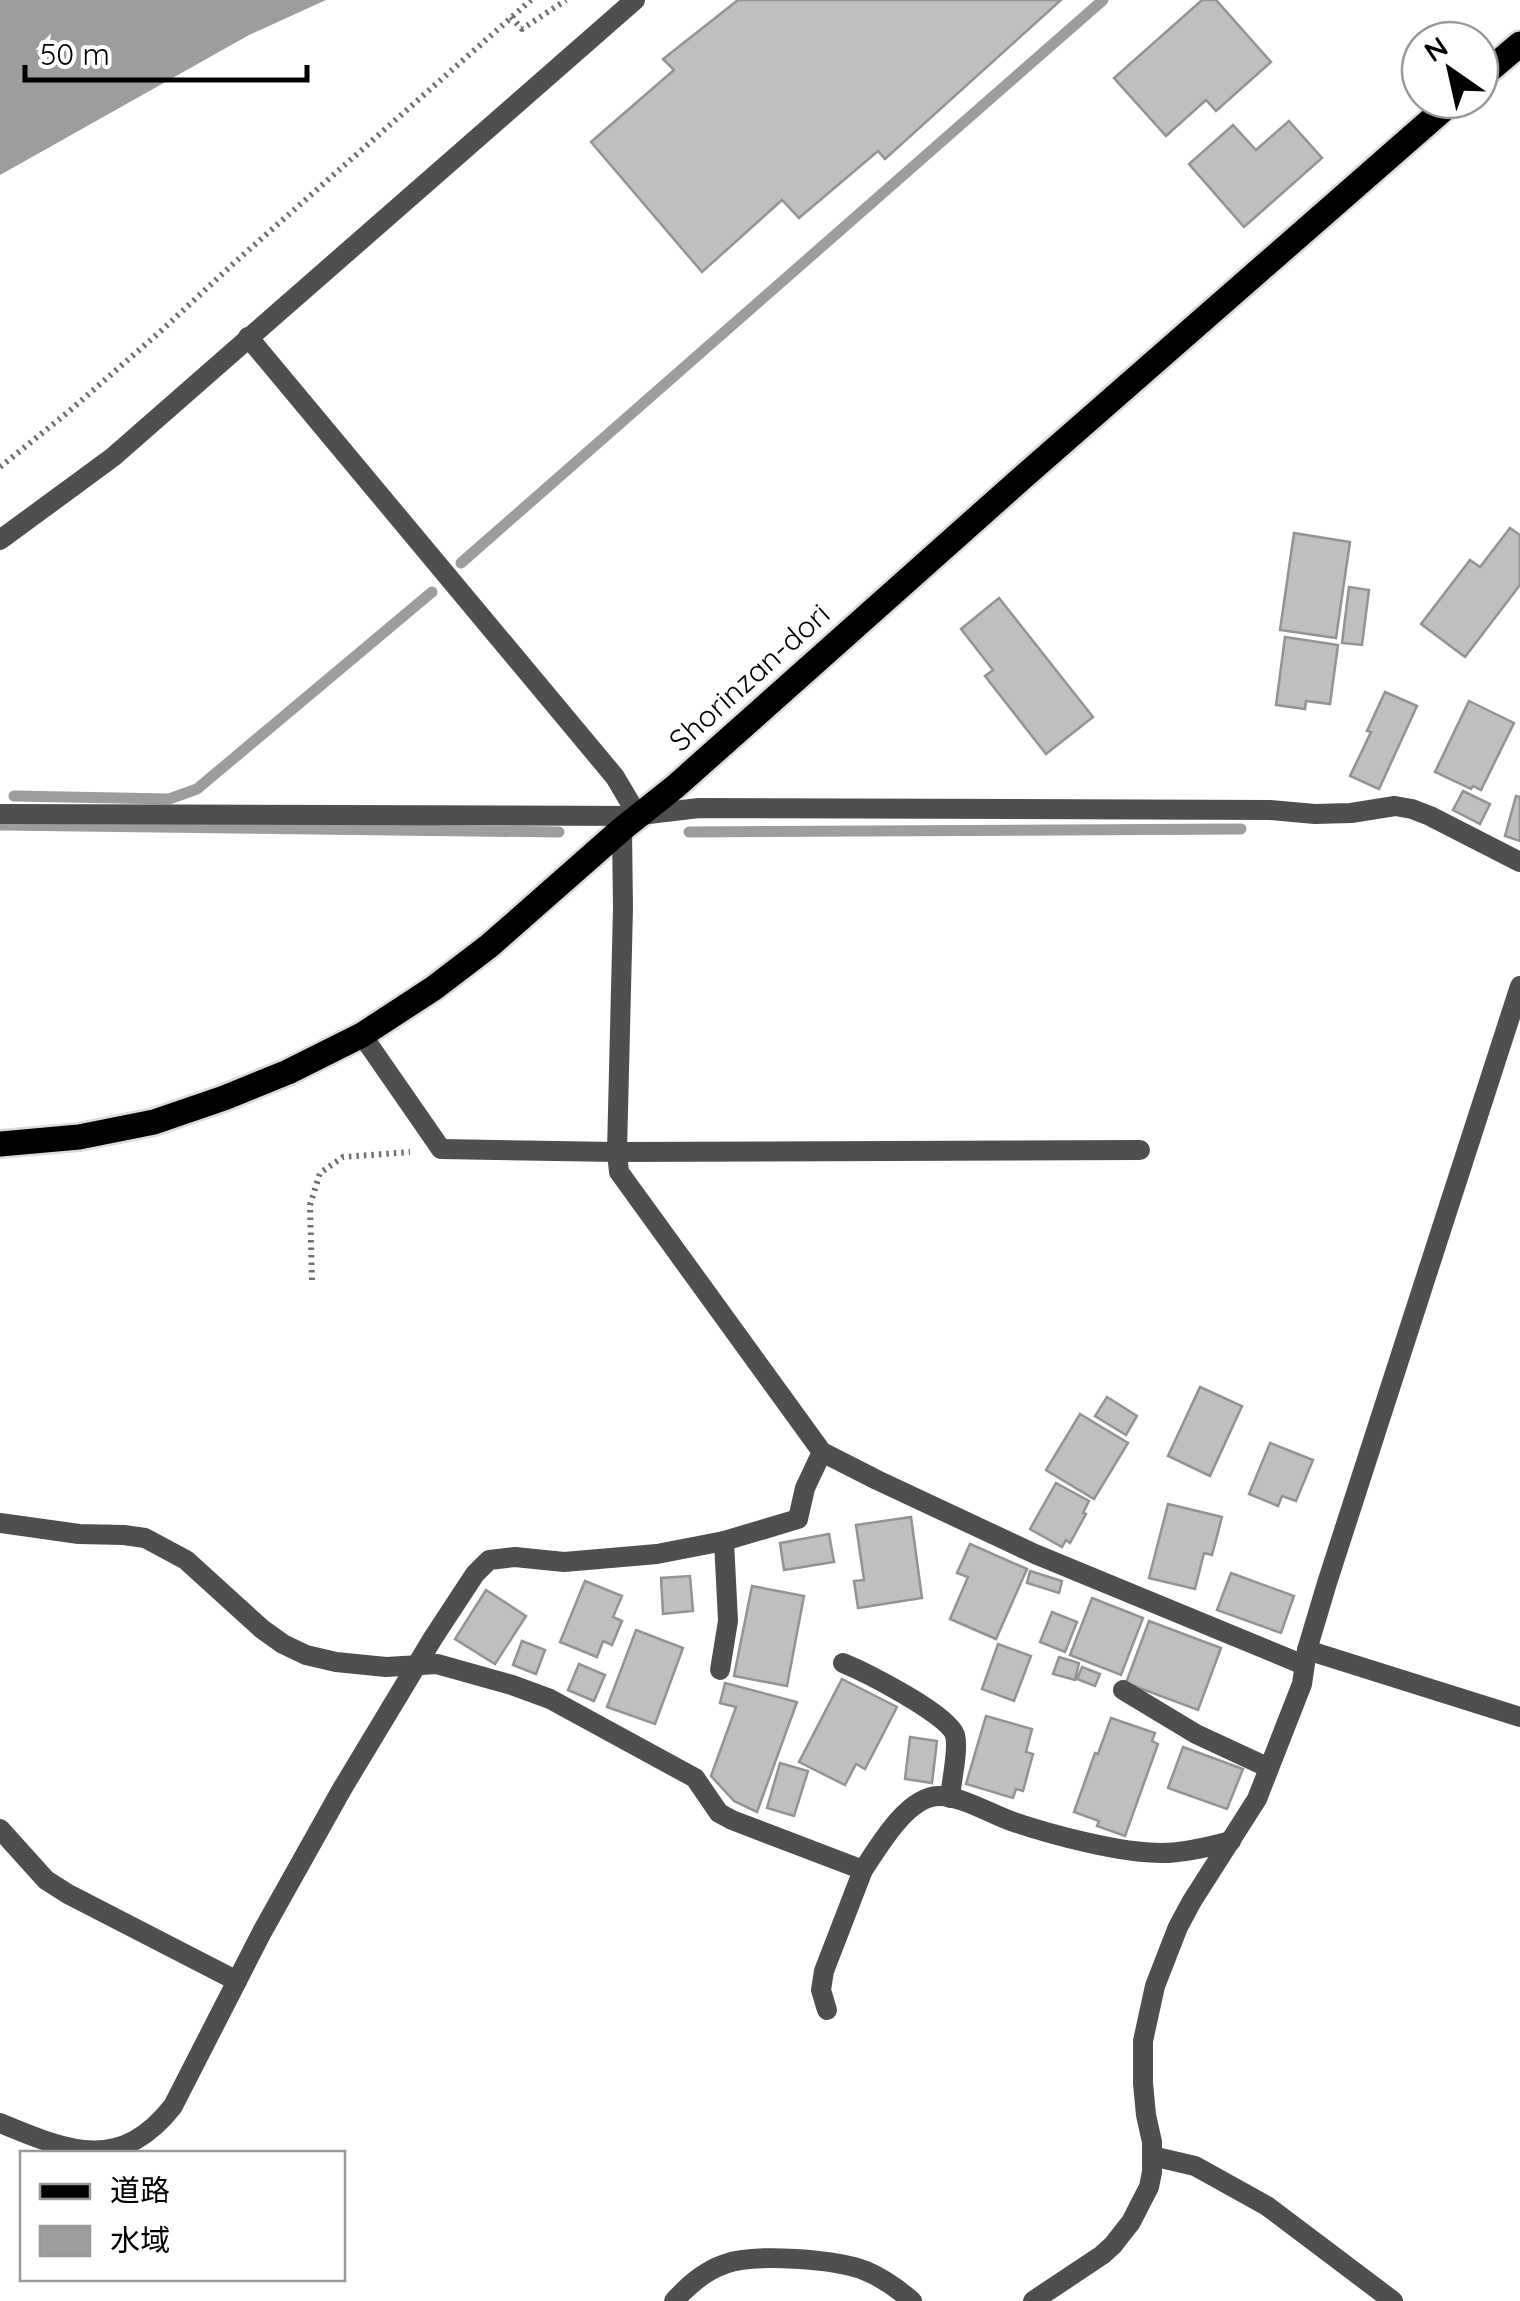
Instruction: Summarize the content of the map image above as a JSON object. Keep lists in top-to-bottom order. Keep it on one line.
{"streets":{"main road":["Shorinzan-dori"]},"legend":["道路","水域"],"scale_bar":"50 m","north":"top left"}
